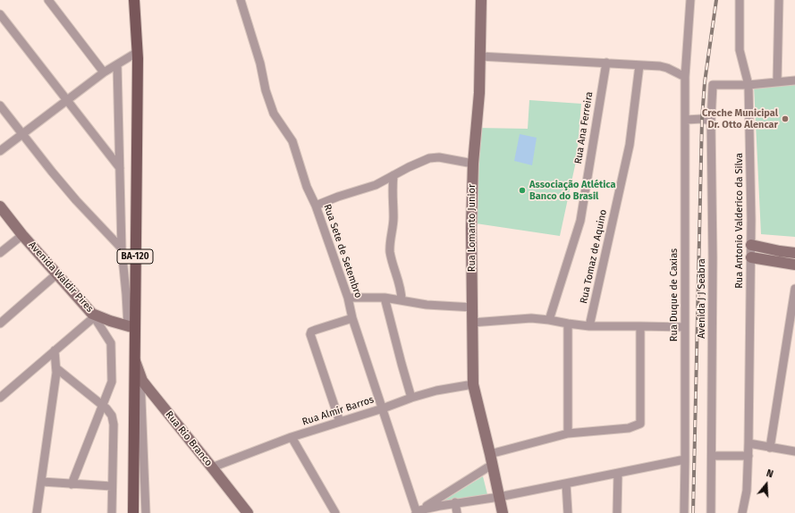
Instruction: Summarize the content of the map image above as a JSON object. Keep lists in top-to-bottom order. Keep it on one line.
{"streets":{"main road":["BA-120"],"street":["Rua Ana Ferreira","Rua Antonio Valderico da Silva","Rua Lomanto Junior","Rua Sete de Setembro","Rua Tomaz de Aquino","Avenida Waldir Pires","Rua Duque de Caxias","Avenida J J Seabra","Rua Almir Barros","Rua Rio Branco"]},"crossings":[["Rua Antonio Valderico da Silva","Avenida J J Seabra"],["Rua Lomanto Junior","Rua Almir Barros"],["Rua Sete de Setembro","Rua Almir Barros"],["BA-120","Avenida Waldir Pires"],["BA-120","Rua Rio Branco"],["Rua Almir Barros","Rua Rio Branco"]],"places":["Creche Municipal Dr. Otto Alencar","Associação Atlética Banco do Brasil"],"north":"top"}
